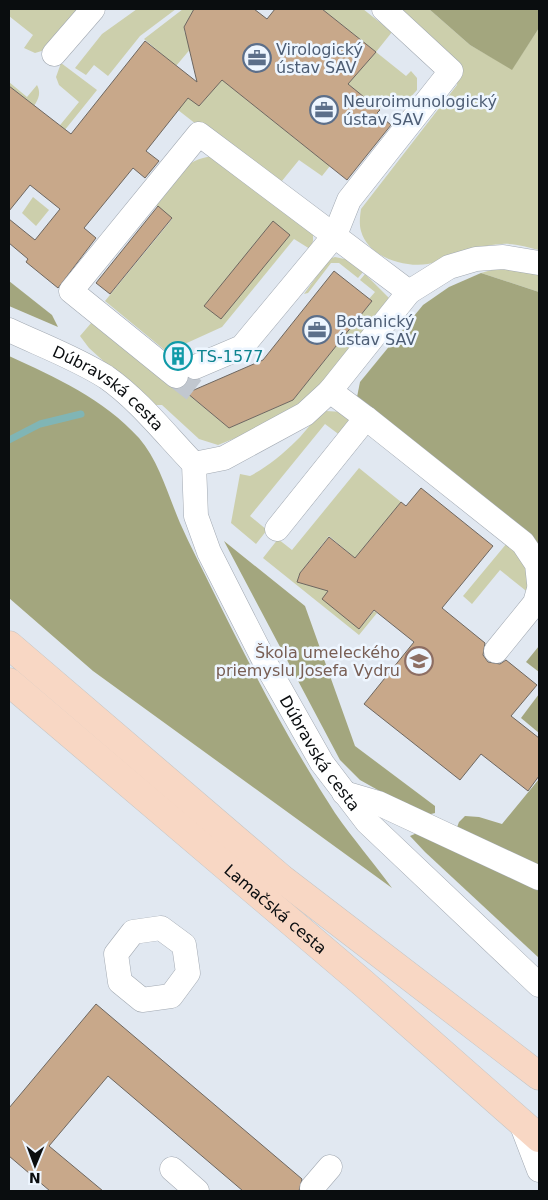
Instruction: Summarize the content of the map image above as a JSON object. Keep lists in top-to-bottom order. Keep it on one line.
{"streets":{"main road":["Lamačská cesta"],"street":["Dúbravská cesta"]},"places":{"office":["Virologický ústav SAV","Neuroimunologický ústav SAV","Botanický ústav SAV"],"building":["TS-1577"],"school or university":["Škola umeleckého priemyslu Josefa Vydru"]},"north":"bottom"}
